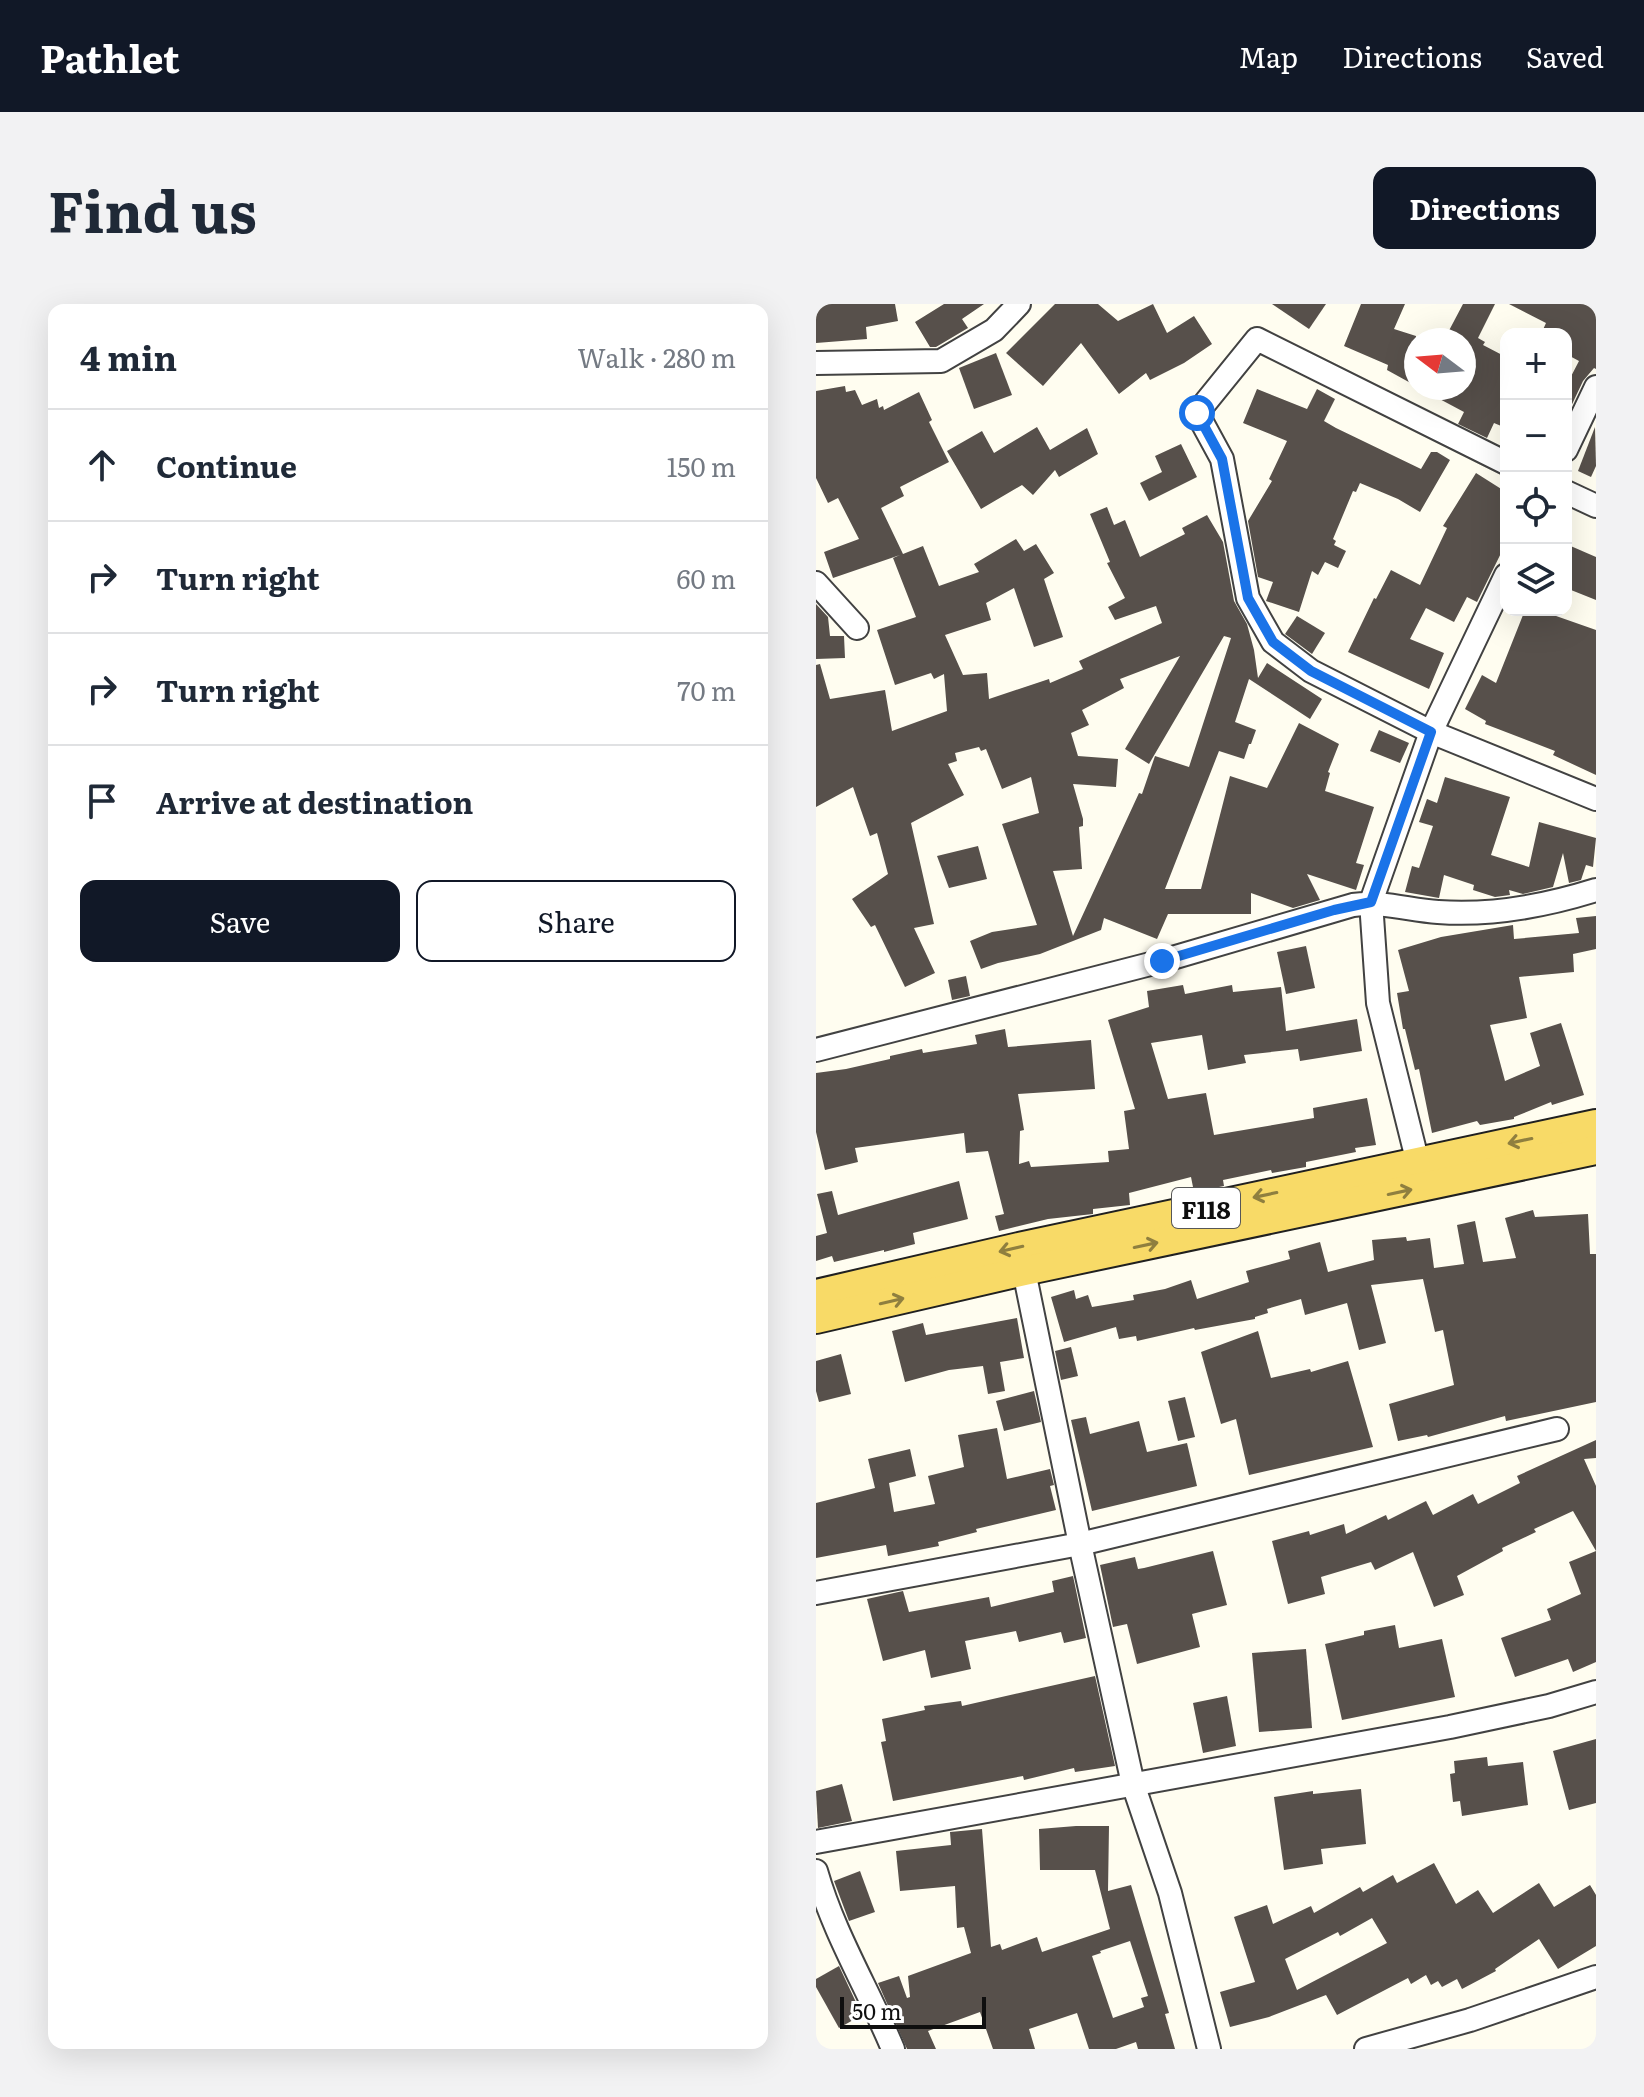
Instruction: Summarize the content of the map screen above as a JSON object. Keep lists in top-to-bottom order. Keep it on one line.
{"streets":{"main road":["F118"]},"scale_bar":"50 m","north":"left","page":{"header":"Pathlet","nav":["Map","Directions","Saved"],"title":"Find us","buttons":["Directions",["Save","Share"]],"heading":["4 min","Walk · 280 m"],"map_buttons":["+","−"],"list":[["Continue","150 m"],["Turn right","60 m"],["Turn right","70 m"],"Arrive at destination"],"scale":"50 m"}}
